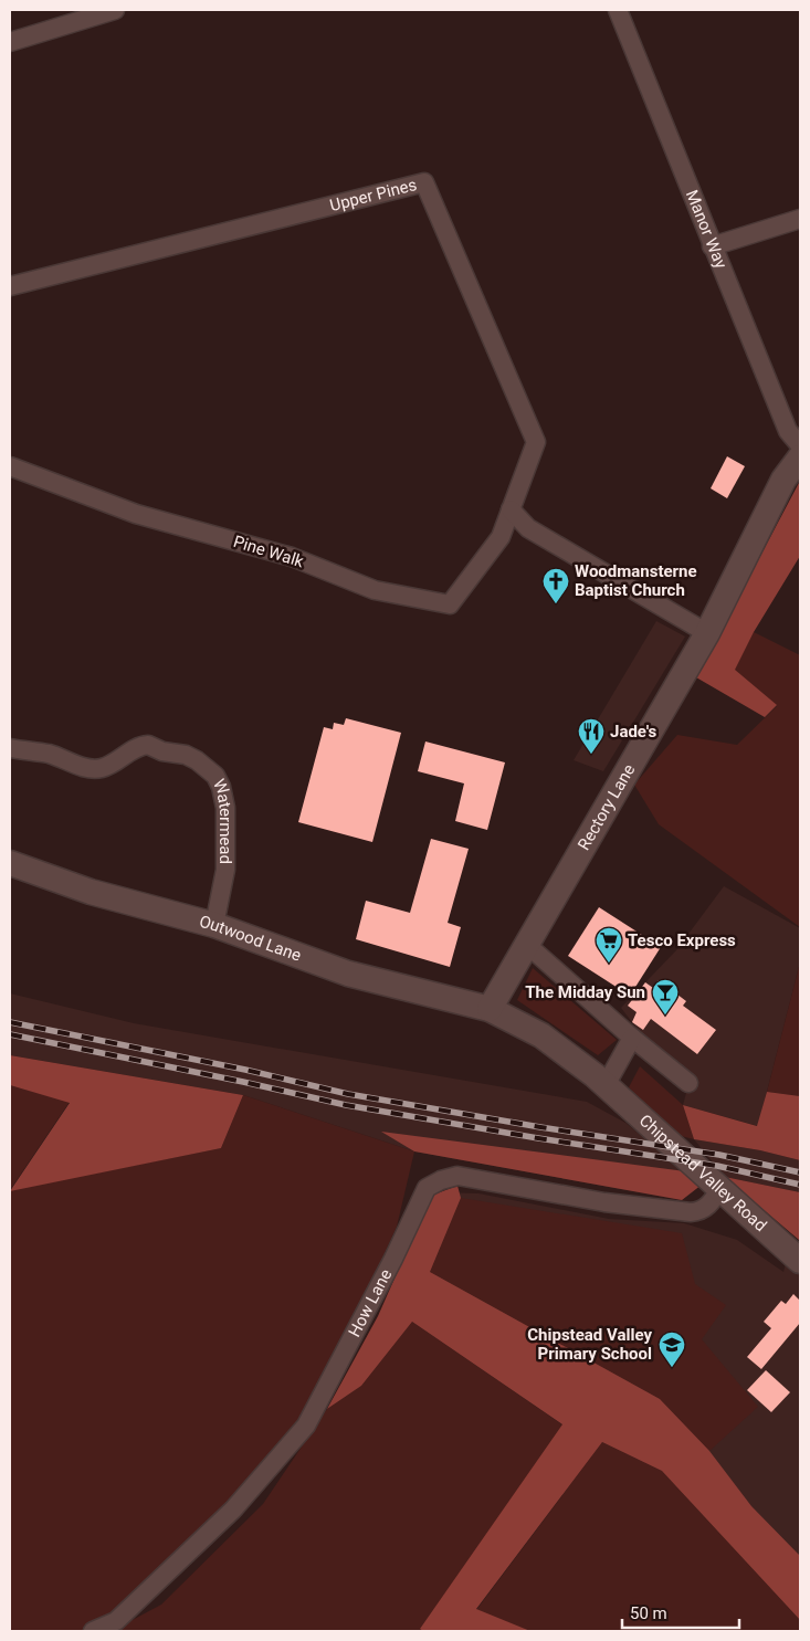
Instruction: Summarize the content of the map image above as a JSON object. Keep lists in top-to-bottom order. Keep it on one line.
{"streets":{"main road":["Rectory Lane","Outwood Lane","Chipstead Valley Road"],"street":["Upper Pines","Manor Way","Pine Walk","Watermead","How Lane"]},"crossings":[["Upper Pines","Pine Walk"],["Rectory Lane","Outwood Lane"],["Rectory Lane","Chipstead Valley Road"],["Watermead","Outwood Lane"],["Outwood Lane","Chipstead Valley Road"],["Chipstead Valley Road","How Lane"]],"places":{"church":["Woodmansterne Baptist Church"],"restaurant":["Jade's"],"supermarket":["Tesco Express"],"bar":["The Midday Sun"],"school or university":["Chipstead Valley Primary School"]},"scale_bar":"50 m"}
